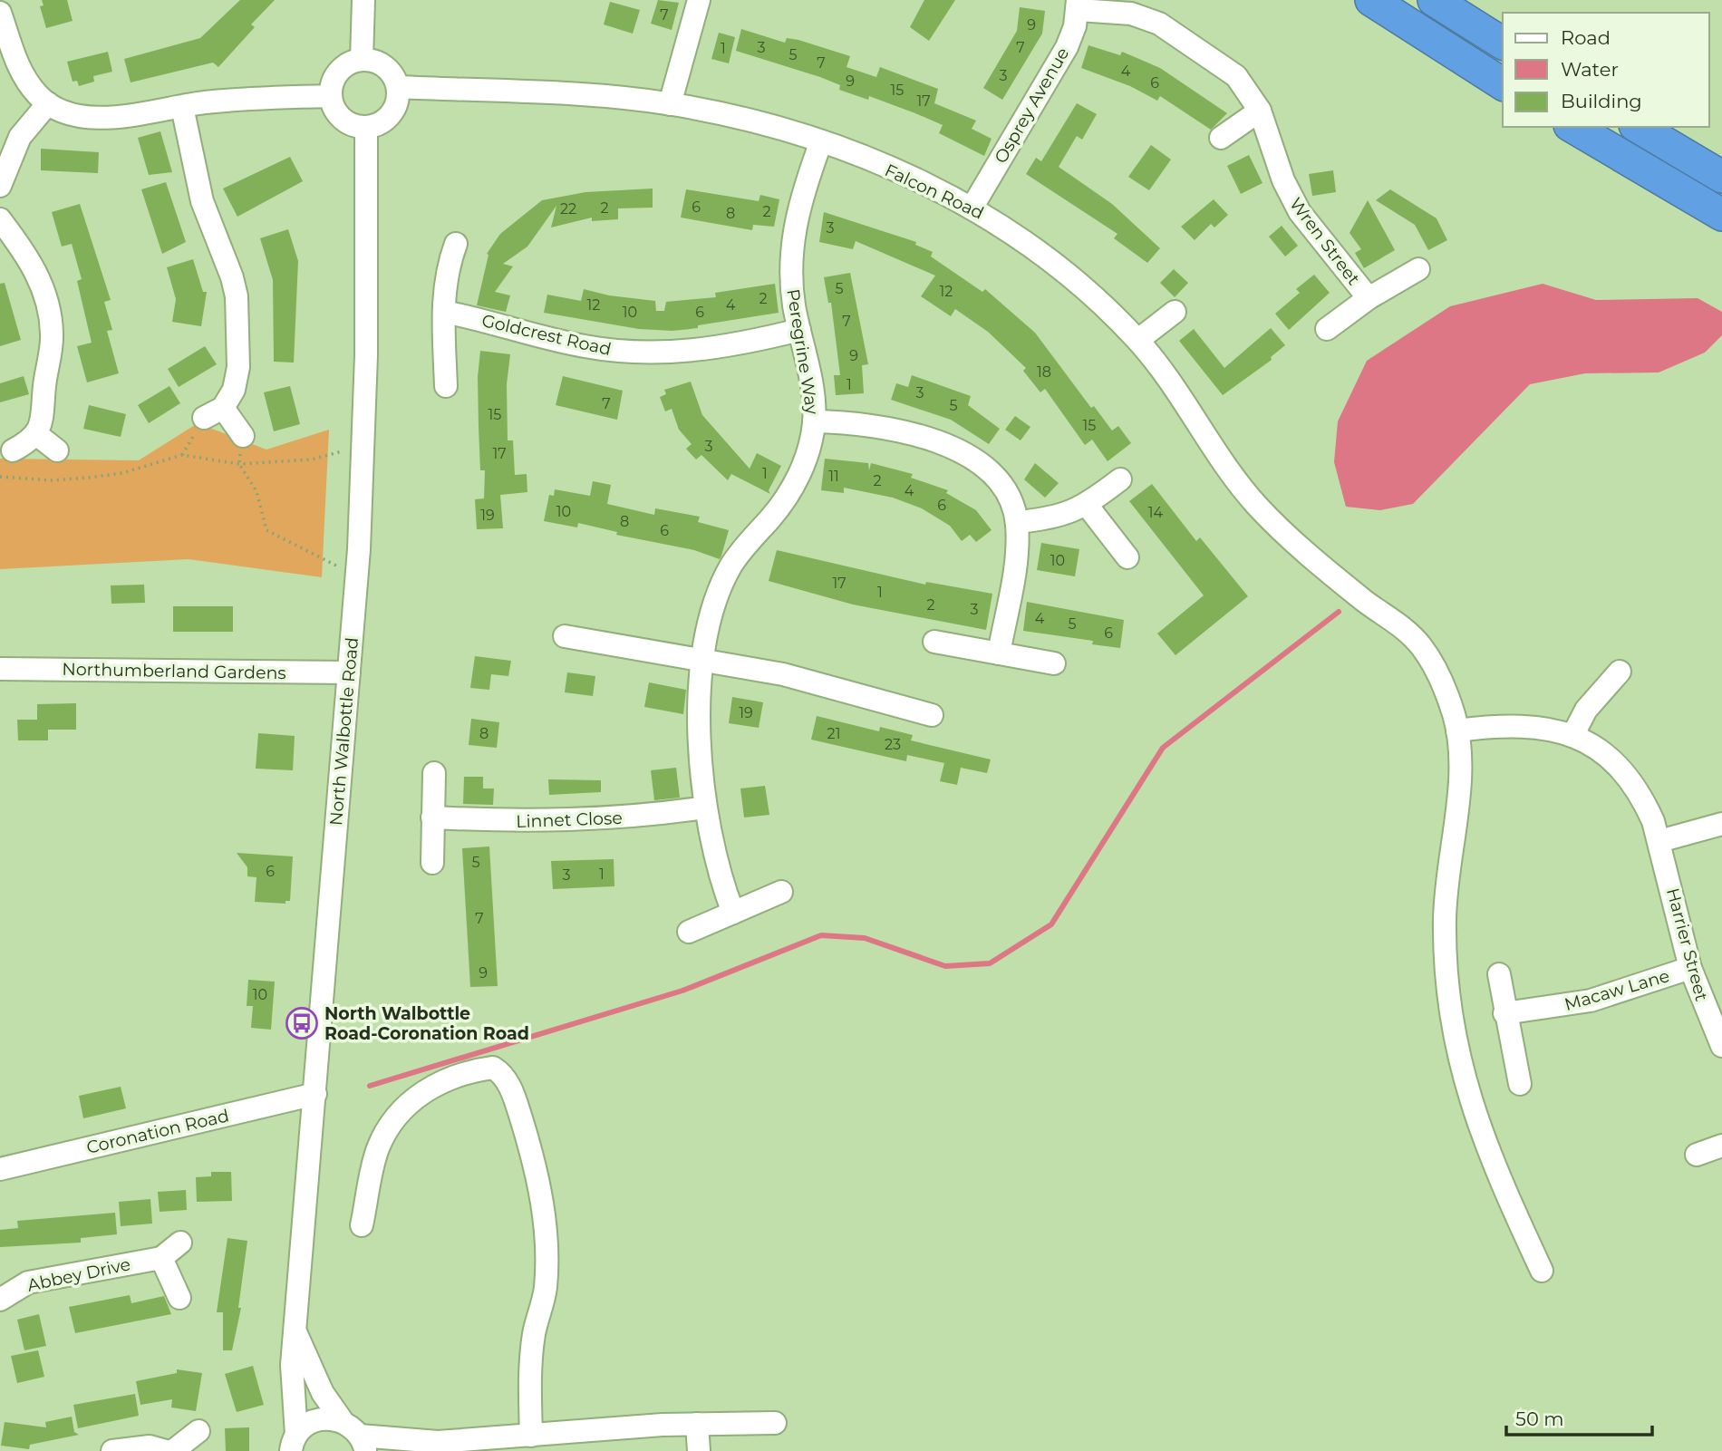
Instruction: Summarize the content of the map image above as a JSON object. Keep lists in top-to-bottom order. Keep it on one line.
{"streets":{"street":["Osprey Avenue","Falcon Road","Wren Street","Goldcrest Road","Peregrine Way","Northumberland Gardens","North Walbottle Road","Linnet Close","Harrier Street","Macaw Lane","Coronation Road","Abbey Drive"]},"crossings":[["Osprey Avenue","Falcon Road"],["Osprey Avenue","Wren Street"],["Falcon Road","Peregrine Way"],["Falcon Road","North Walbottle Road"],["Falcon Road","Harrier Street"],["Goldcrest Road","Peregrine Way"],["Peregrine Way","Linnet Close"],["Northumberland Gardens","North Walbottle Road"],["North Walbottle Road","Coronation Road"],["Harrier Street","Macaw Lane"]],"places":{"bus stop":["North Walbottle Road-Coronation Road"]},"house_numbers":["7","9","3","7","1","5","7","4","3","9","6","15","17","6","2","22","2","8","3","5","12","2","12","4","10","6","7","9","18","1","3","7","5","15","15","3","17","1","11","2","4","6","10","14","19","8","6","10","17","1","2","3","4","5","6","19","8","21","23","5","6","1","3","7","9","10"],"legend":["Road","Water","Building"],"scale_bar":"50 m"}
